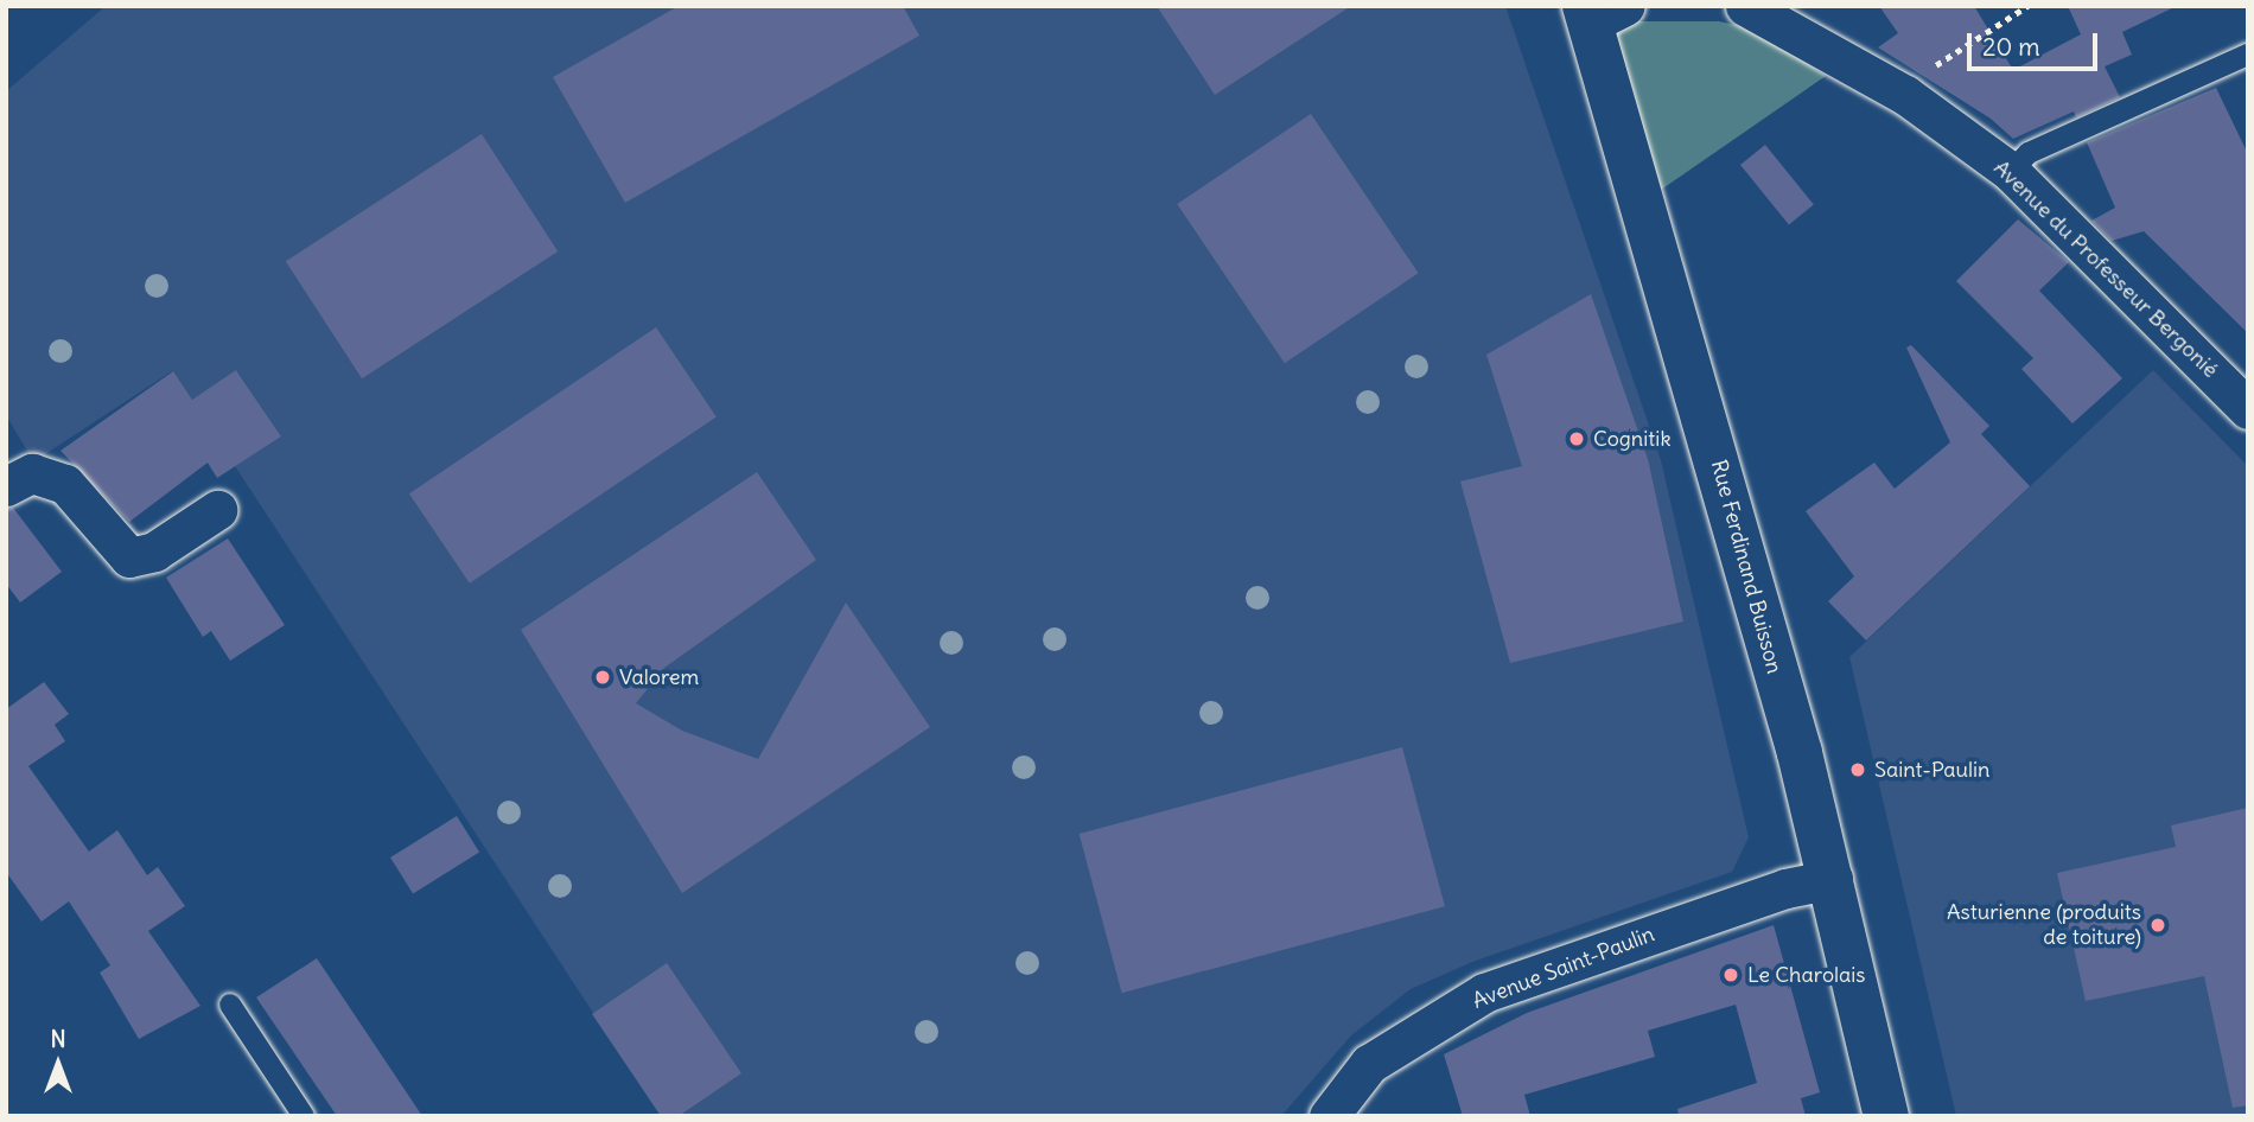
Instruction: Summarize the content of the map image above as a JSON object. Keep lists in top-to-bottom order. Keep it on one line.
{"streets":{"street":["Avenue du Professeur Bergonié","Rue Ferdinand Buisson","Avenue Saint-Paulin"]},"crossings":[["Rue Ferdinand Buisson","Avenue Saint-Paulin"]],"places":["Cognitik","Valorem","Saint-Paulin","Asturienne (produits de toiture)","Le Charolais"],"scale_bar":"20 m","north":"top"}
